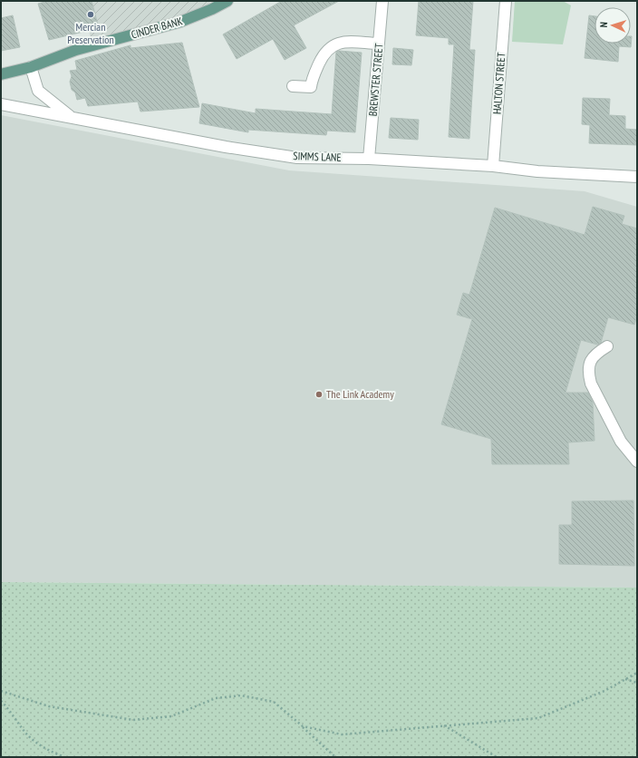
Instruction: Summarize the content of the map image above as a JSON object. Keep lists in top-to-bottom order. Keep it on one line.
{"streets":{"main road":["CINDER BANK"],"street":["BREWSTER STREET","HALTON STREET","SIMMS LANE"]},"crossings":[["BREWSTER STREET","SIMMS LANE"],["HALTON STREET","SIMMS LANE"]],"places":["Mercian Preservation","The Link Academy"],"north":"left"}
